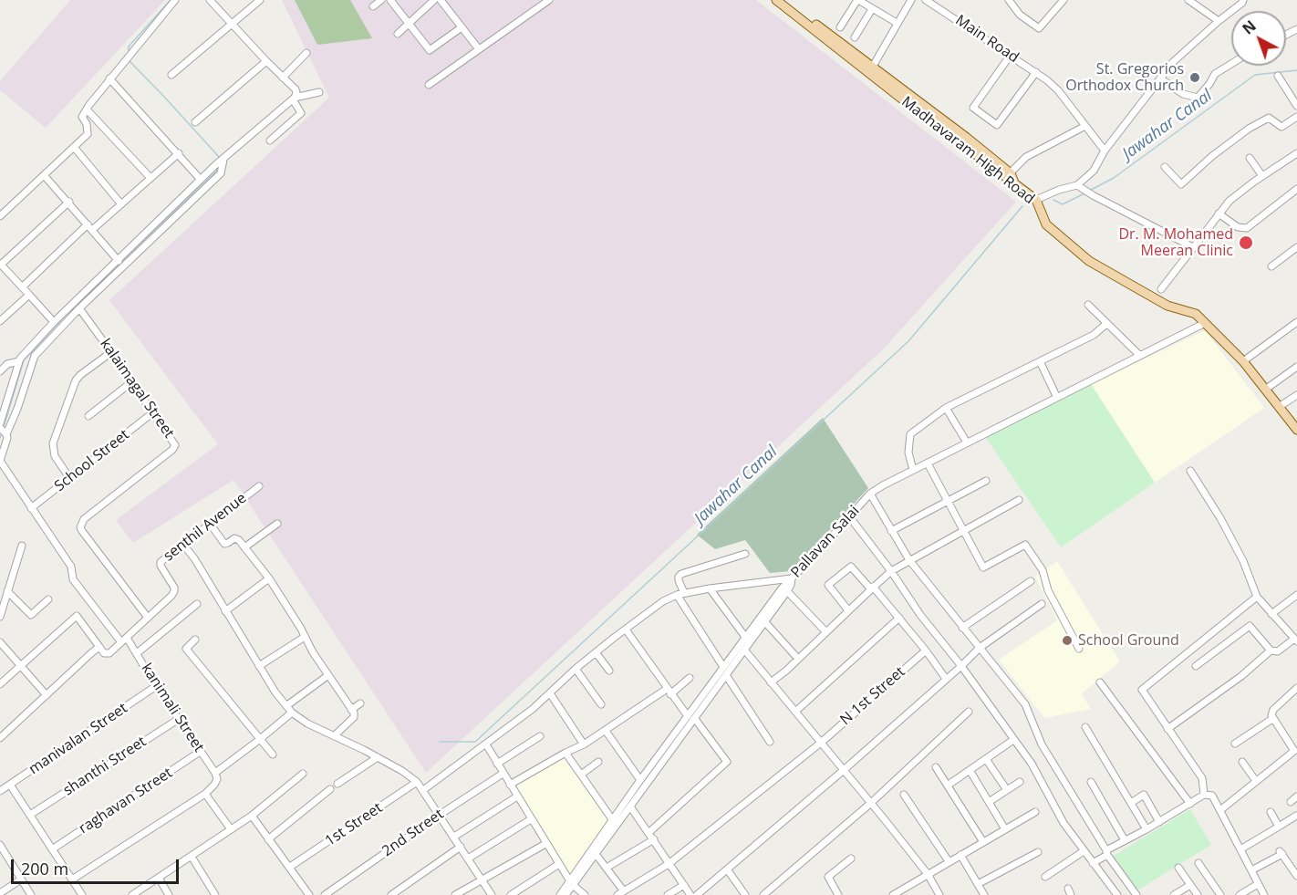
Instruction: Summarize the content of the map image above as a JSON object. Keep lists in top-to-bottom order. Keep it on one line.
{"streets":{"main road":["Madhavaram High Road"],"street":["Main Road","kalaimagal Street","School Street","senthil Avenue","Pallavan Salai","N 1st Street","kanimali Street","manivalan Street","shanthi Street","raghavan Street","1st Street","2nd Street"]},"crossings":[["Madhavaram High Road","Pallavan Salai"],["kalaimagal Street","School Street"],["kalaimagal Street","senthil Avenue"],["School Street","kanimali Street"],["senthil Avenue","kanimali Street"],["kanimali Street","manivalan Street"],["kanimali Street","shanthi Street"],["kanimali Street","raghavan Street"]],"water":["Jawahar Canal"],"places":["St. Gregorios Orthodox Church","Dr. M. Mohamed Meeran Clinic","School Ground"],"scale_bar":"200 m","north":"top left"}
